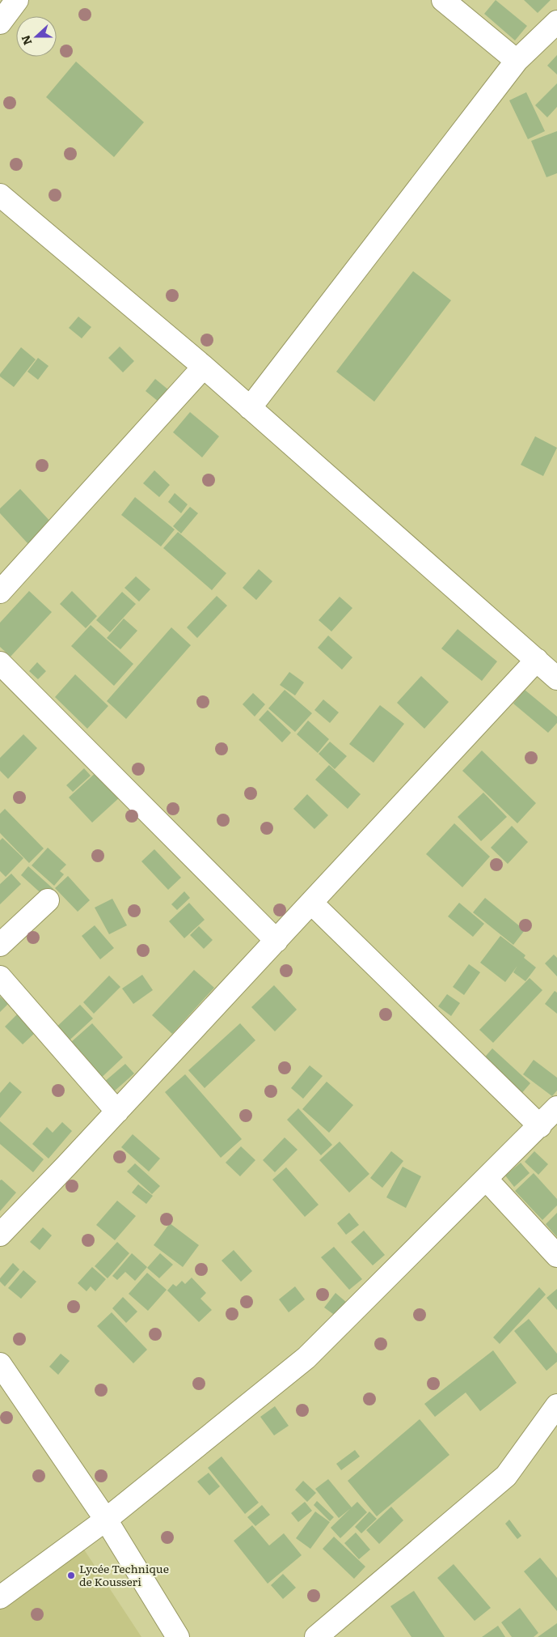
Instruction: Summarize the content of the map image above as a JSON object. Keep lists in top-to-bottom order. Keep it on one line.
{"places":["Lycée Technique de Kousseri"],"north":"left"}
